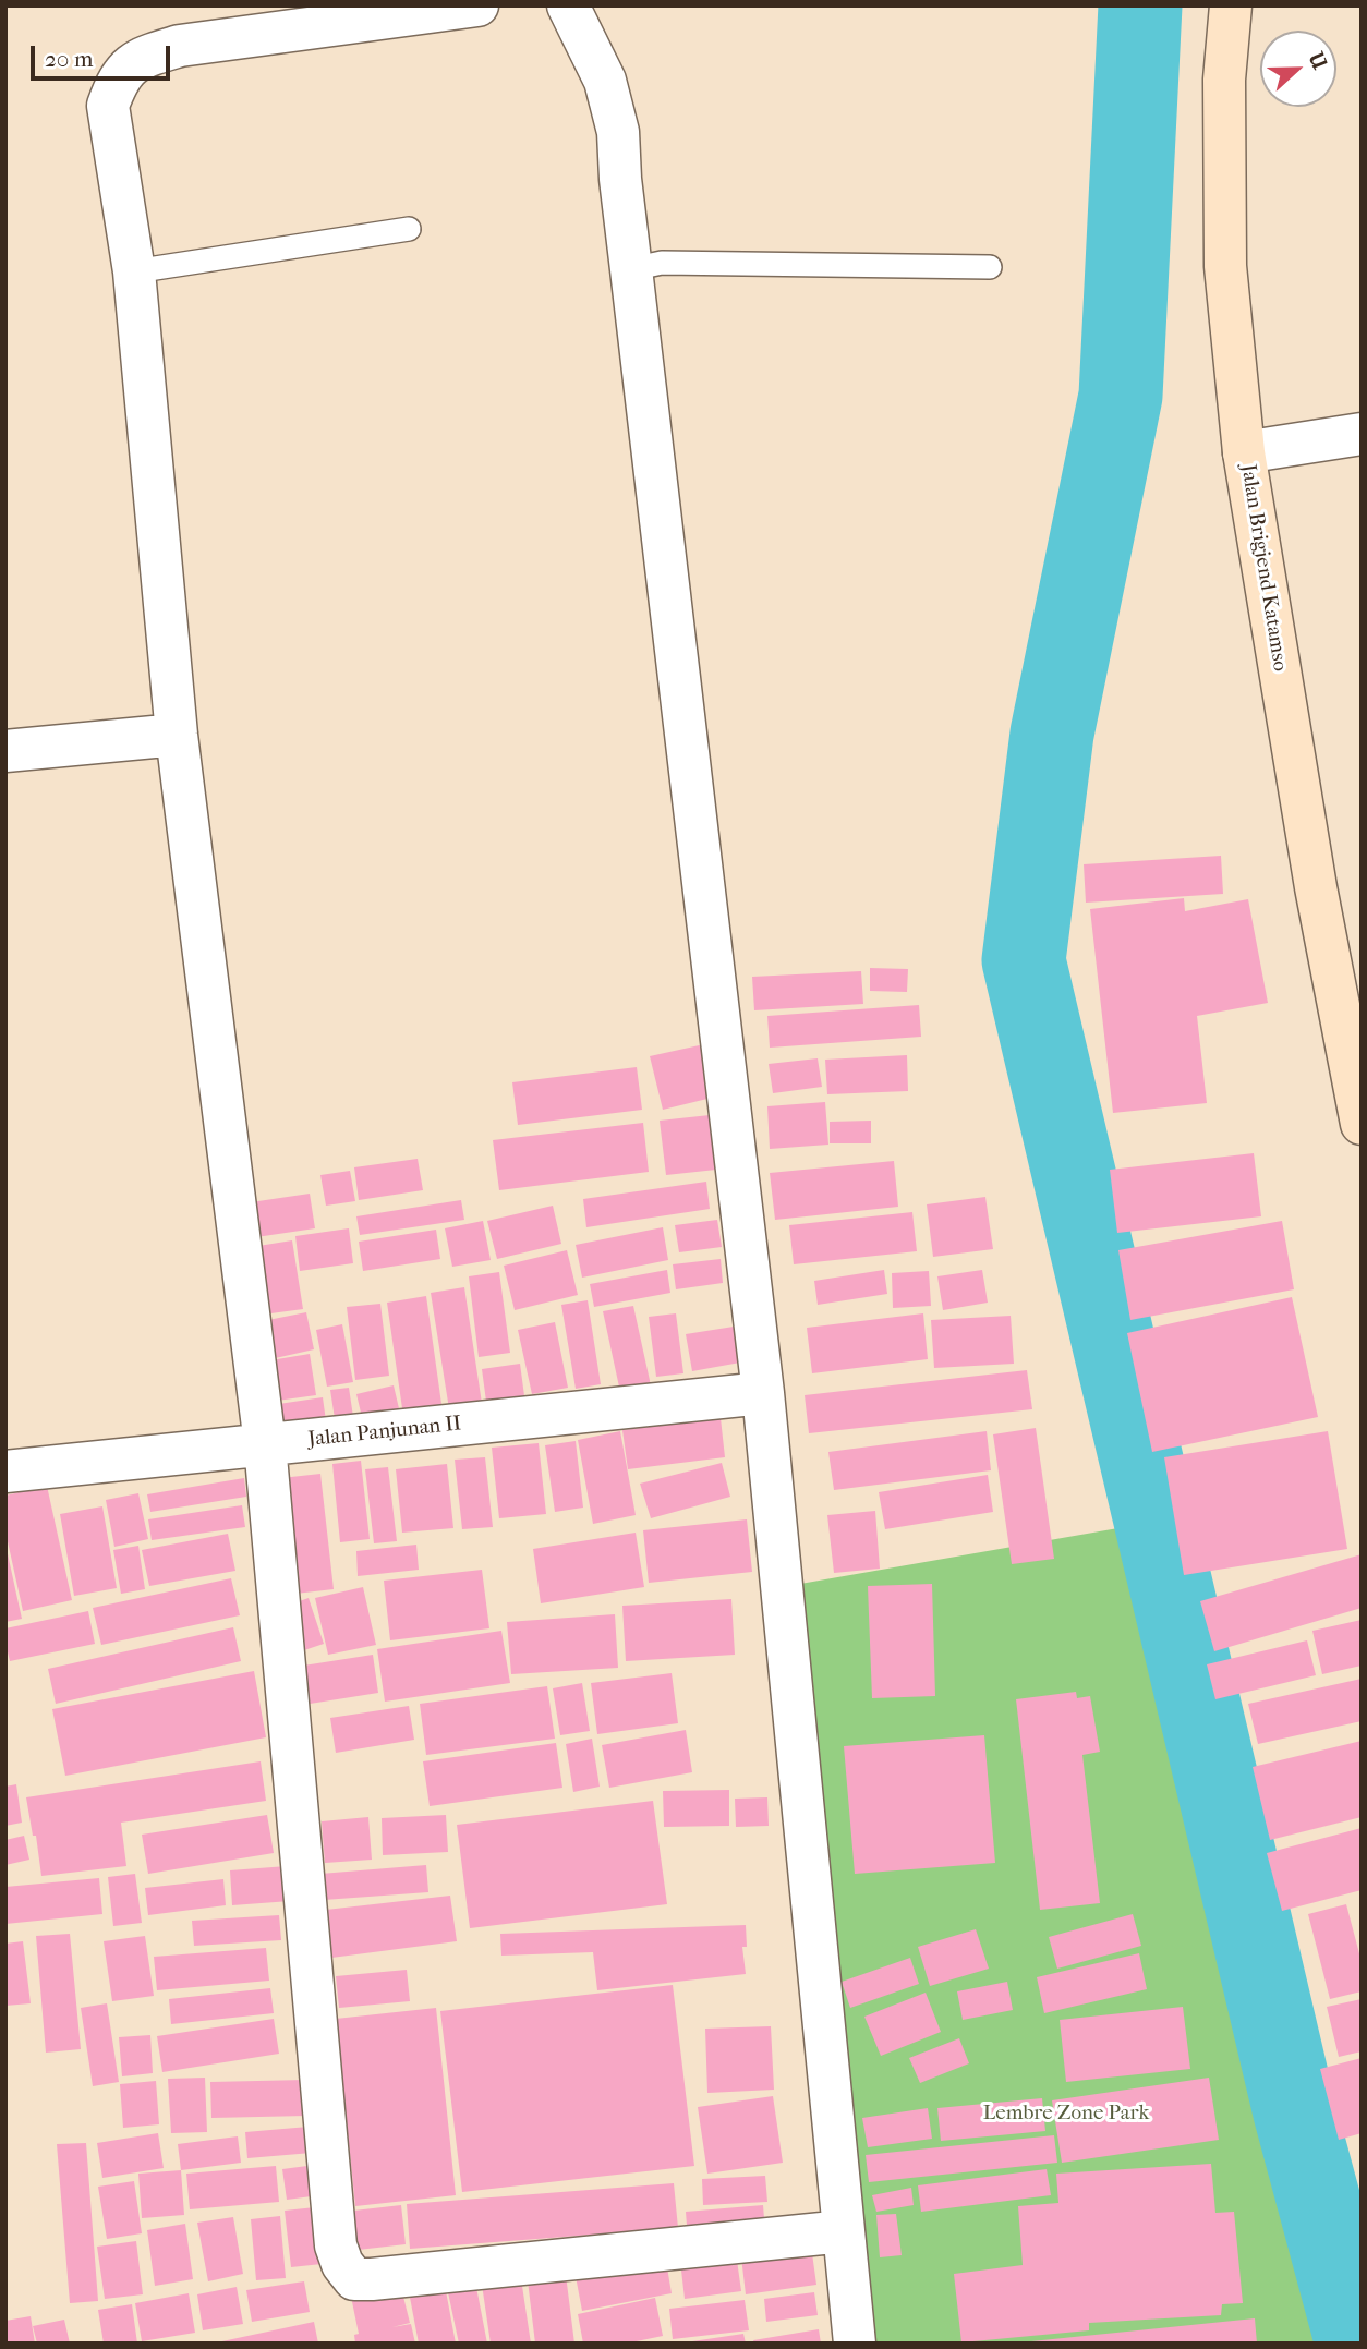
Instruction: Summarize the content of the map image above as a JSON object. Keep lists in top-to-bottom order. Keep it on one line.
{"streets":{"street":["Jalan Brigjend Katamso","Jalan Panjunan II"]},"parks":["Lembre Zone Park"],"scale_bar":"20 m","north":"right"}
